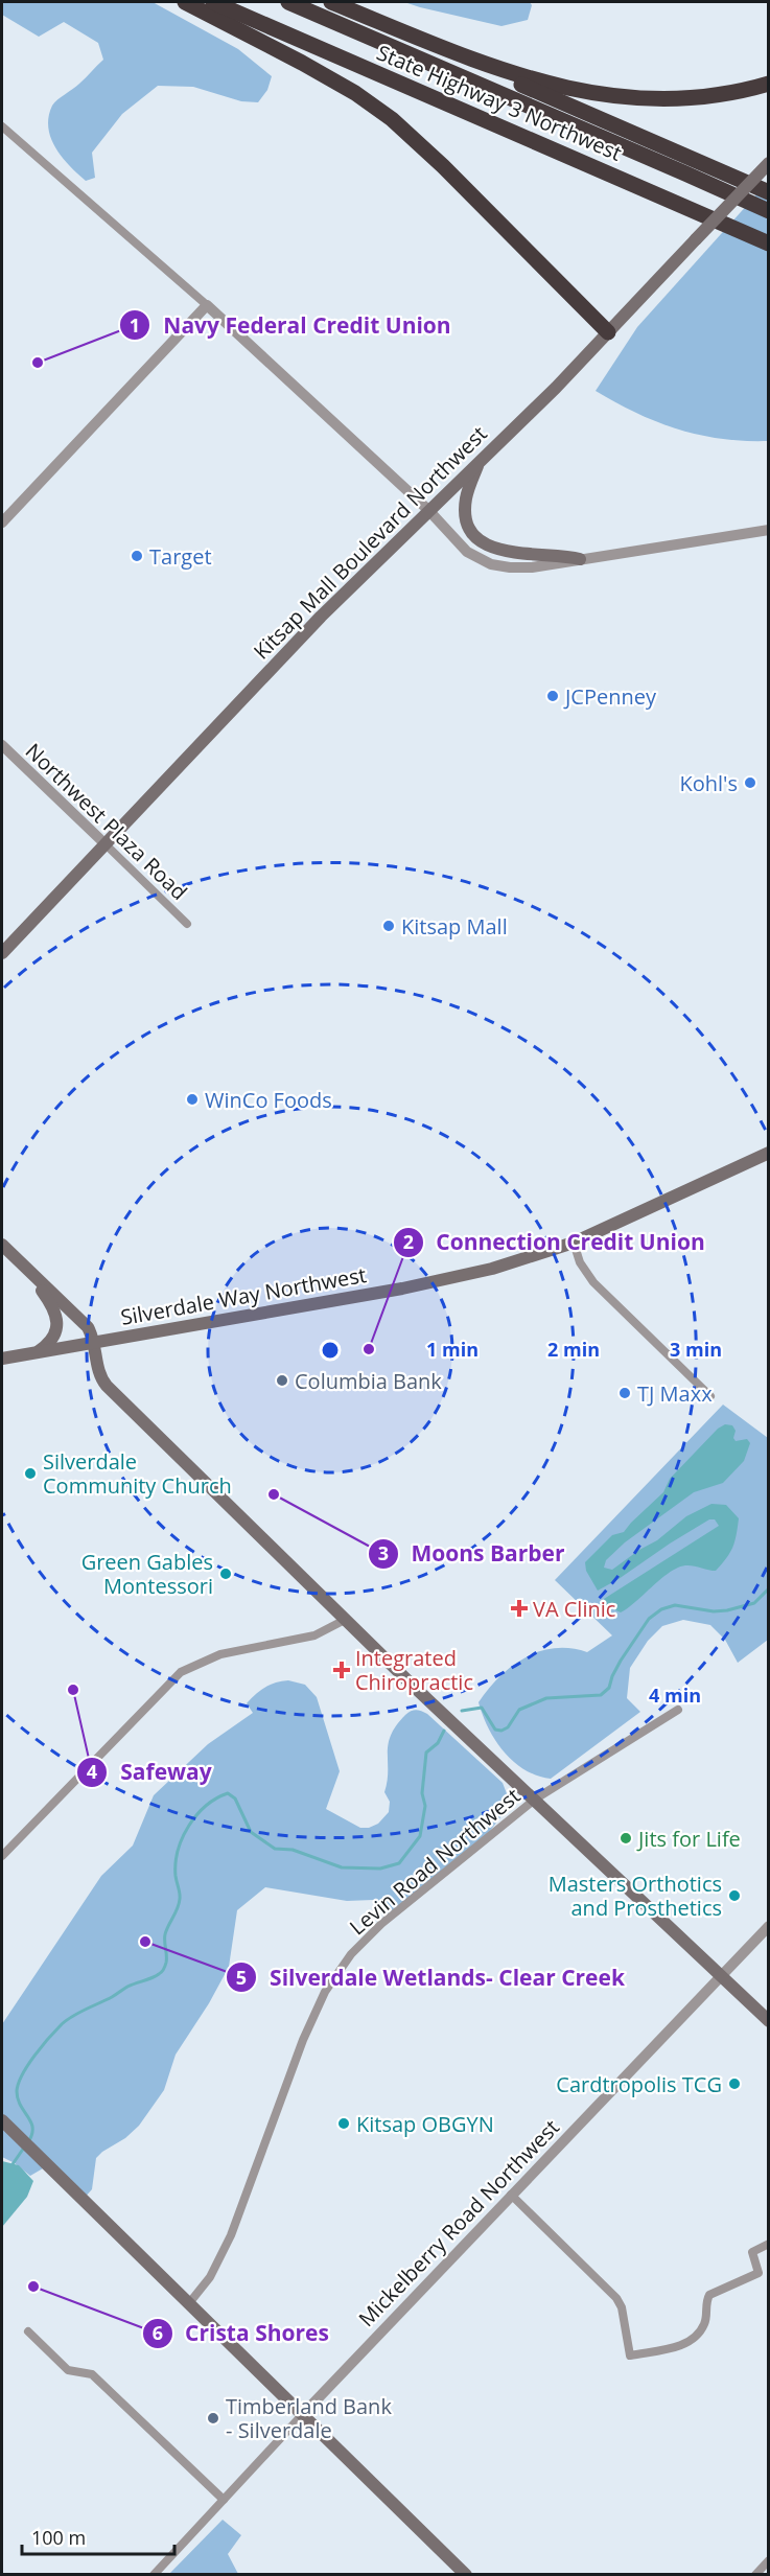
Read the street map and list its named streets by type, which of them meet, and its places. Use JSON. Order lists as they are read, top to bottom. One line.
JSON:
{"streets":{"highway":["State Highway 3 Northwest"],"main road":["Kitsap Mall Boulevard Northwest","Silverdale Way Northwest"],"street":["Northwest Plaza Road","Levin Road Northwest","Mickelberry Road Northwest"]},"crossings":[["Kitsap Mall Boulevard Northwest","Northwest Plaza Road"]],"places":{"other":["Navy Federal Credit Union","Target","JCPenney","Kohl's","Kitsap Mall","WinCo Foods","Connection Credit Union","Columbia Bank","TJ Maxx","Silverdale Community Church","Moons Barber","Green Gables Montessori","Safeway","Jits for Life","Masters Orthotics and Prosthetics","Silverdale Wetlands- Clear Creek","Cardtropolis TCG","Kitsap OBGYN","Crista Shores","Timberland Bank - Silverdale"],"health":["VA Clinic","Integrated Chiropractic"]},"scale_bar":"100 m","rings":["1 min","2 min","3 min","4 min"]}
